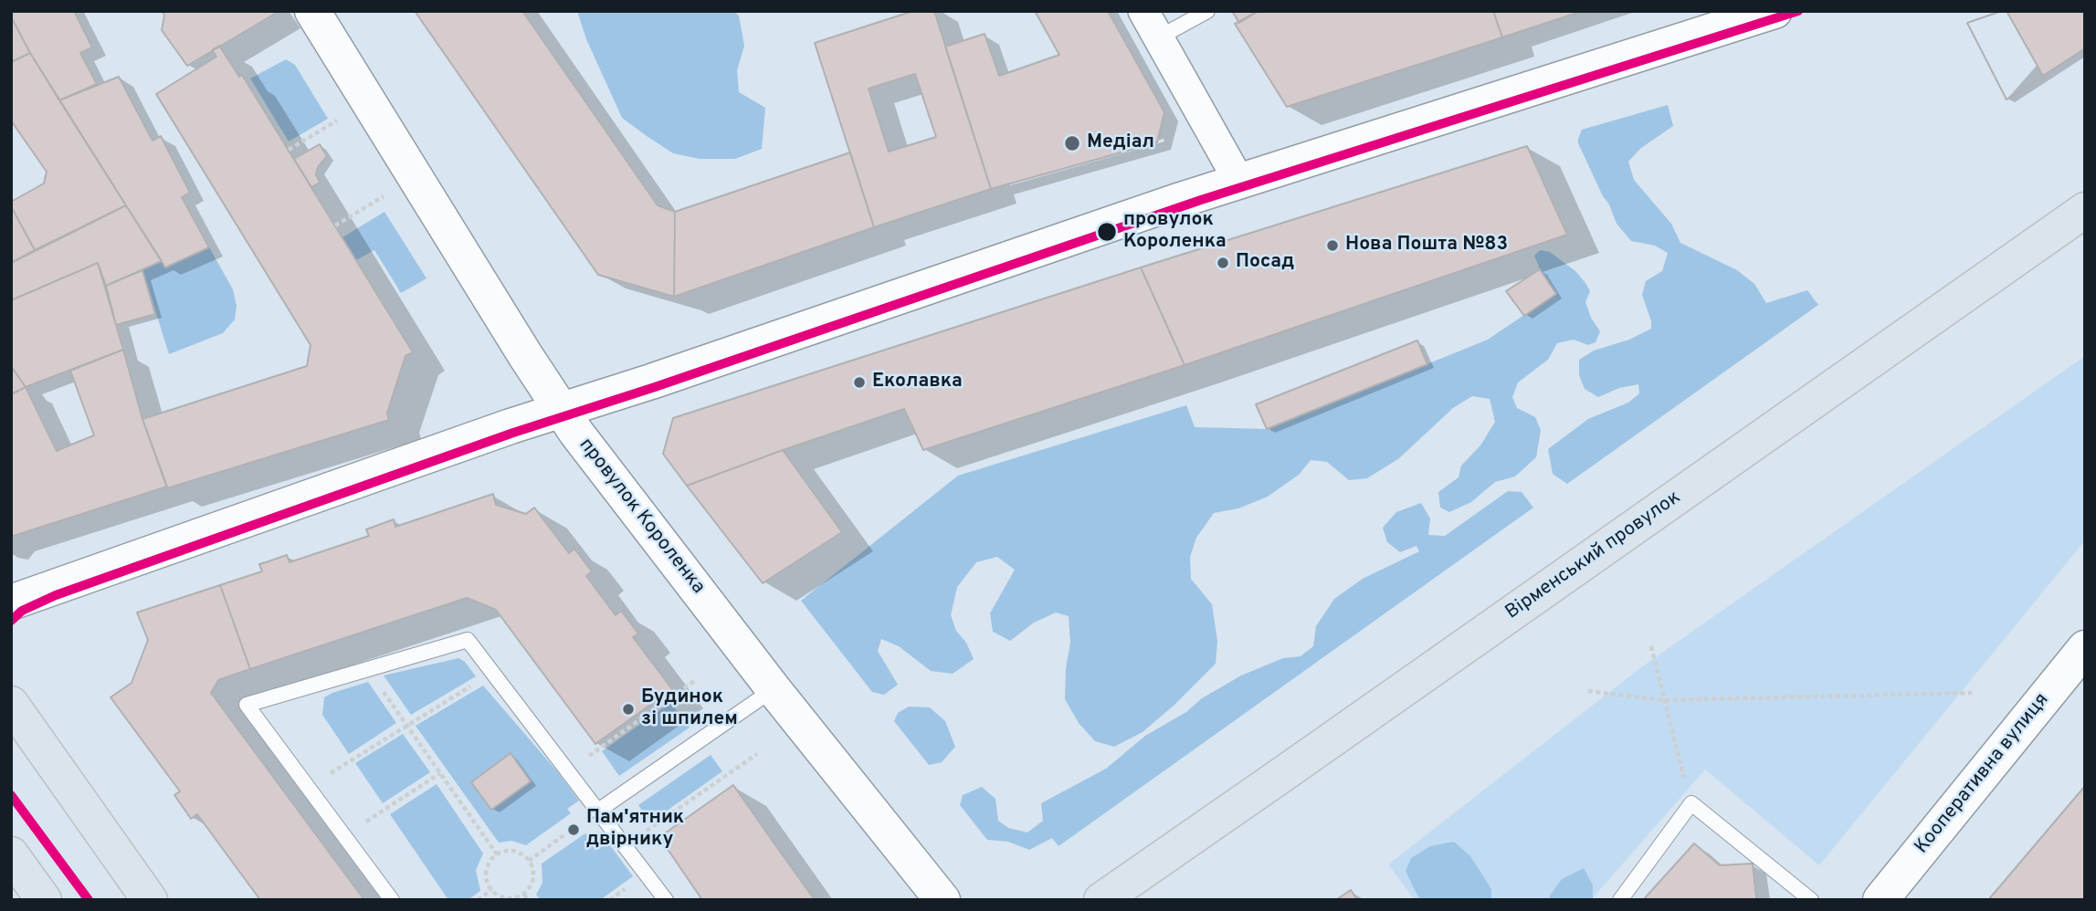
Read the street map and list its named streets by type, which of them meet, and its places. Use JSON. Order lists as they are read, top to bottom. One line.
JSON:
{"streets":{"main road":["Вірменський провулок"],"street":["провулок Короленка","Кооперативна вулиця"]},"places":["Медіал","провулок Короленка","Нова Пошта №83","Посад","Еколавка","Будинок зі шпилем","Пам'ятник двірнику"]}
